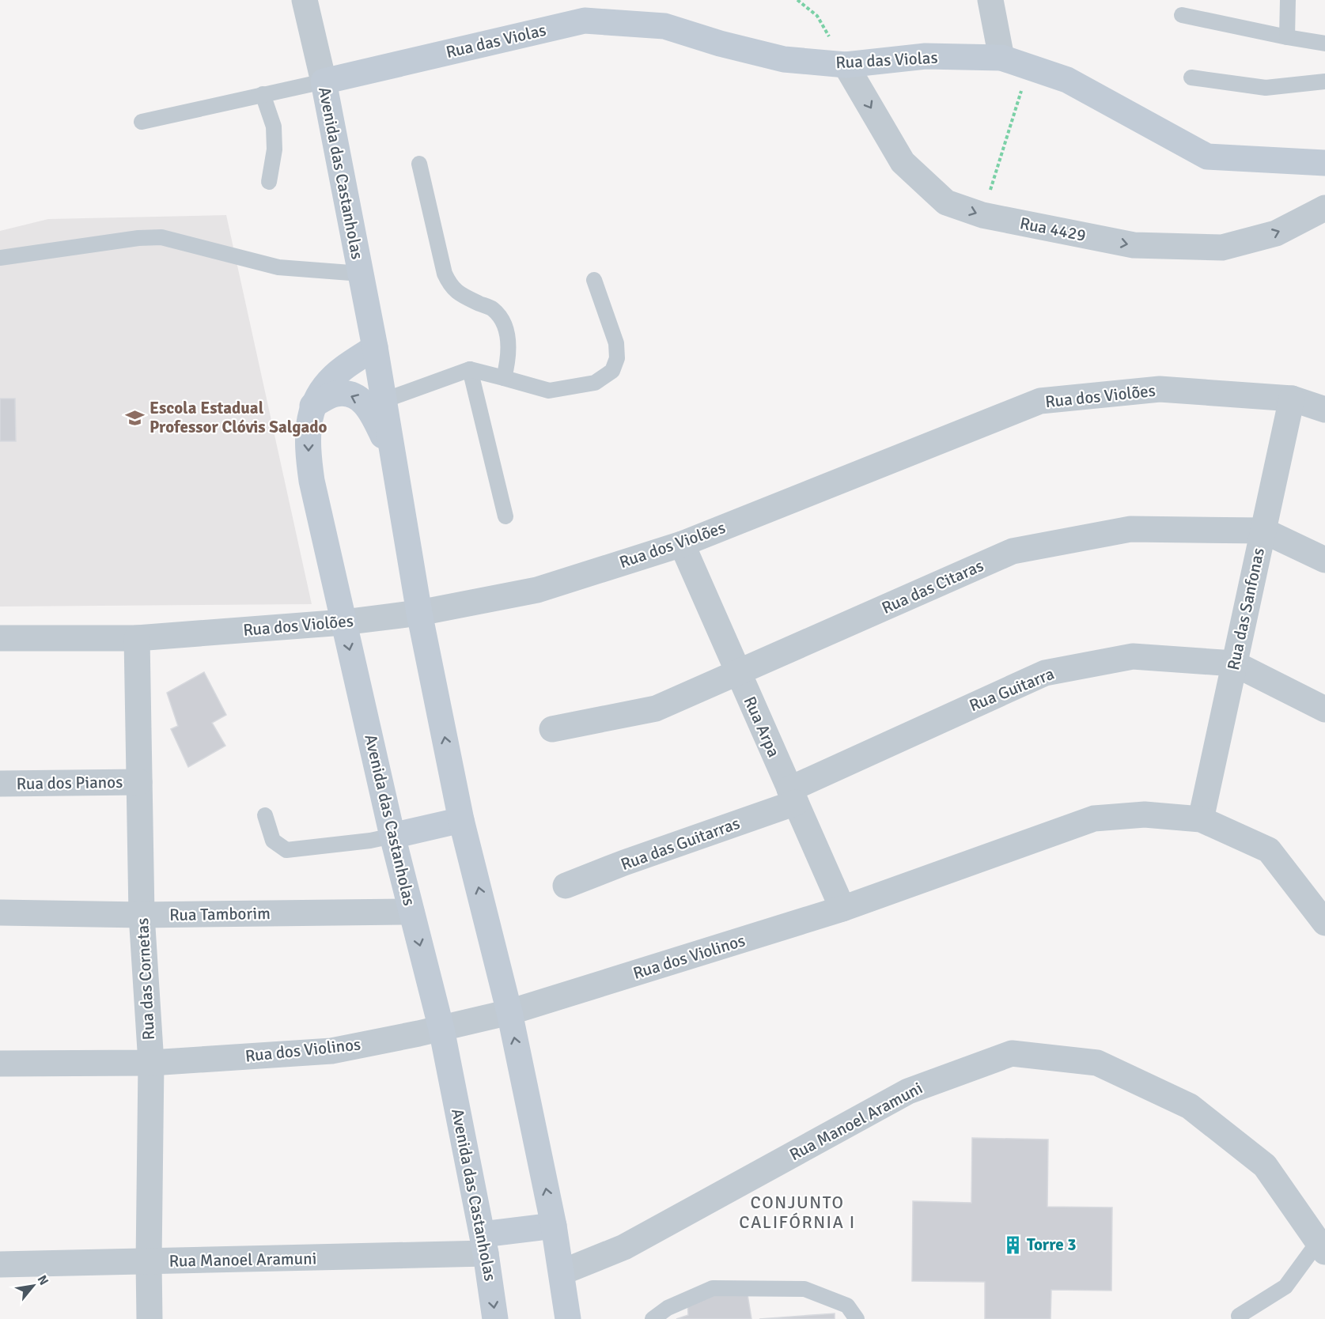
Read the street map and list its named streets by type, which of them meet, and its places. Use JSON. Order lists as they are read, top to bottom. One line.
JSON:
{"streets":{"street":["Rua das Violas","Avenida das Castanholas","Rua 4429","Rua dos Violões","Rua das Citaras","Rua das Sanfonas","Rua Guitarra","Rua Arpa","Rua dos Pianos","Rua das Guitarras","Rua Tamborim","Rua dos Violinos","Rua das Cornetas","Rua Manoel Aramuni"]},"crossings":[["Rua das Violas","Avenida das Castanholas"],["Rua das Violas","Rua 4429"],["Avenida das Castanholas","Rua dos Violões"],["Avenida das Castanholas","Rua Tamborim"],["Avenida das Castanholas","Rua dos Violinos"],["Avenida das Castanholas","Rua Manoel Aramuni"],["Rua dos Violões","Rua das Sanfonas"],["Rua dos Violões","Rua Arpa"],["Rua dos Violões","Rua das Cornetas"],["Rua das Citaras","Rua das Sanfonas"],["Rua das Citaras","Rua Arpa"],["Rua das Sanfonas","Rua Guitarra"],["Rua das Sanfonas","Rua dos Violinos"],["Rua Guitarra","Rua Arpa"],["Rua Guitarra","Rua das Guitarras"],["Rua Arpa","Rua das Guitarras"],["Rua Arpa","Rua dos Violinos"],["Rua dos Pianos","Rua das Cornetas"],["Rua Tamborim","Rua das Cornetas"],["Rua dos Violinos","Rua das Cornetas"],["Rua das Cornetas","Rua Manoel Aramuni"]],"one_way":["Rua 4429"],"districts":["CONJUNTO CALIFÓRNIA I"],"places":{"school or university":["Escola Estadual Professor Clóvis Salgado"],"building":["Torre 3"]},"north":"top right"}
